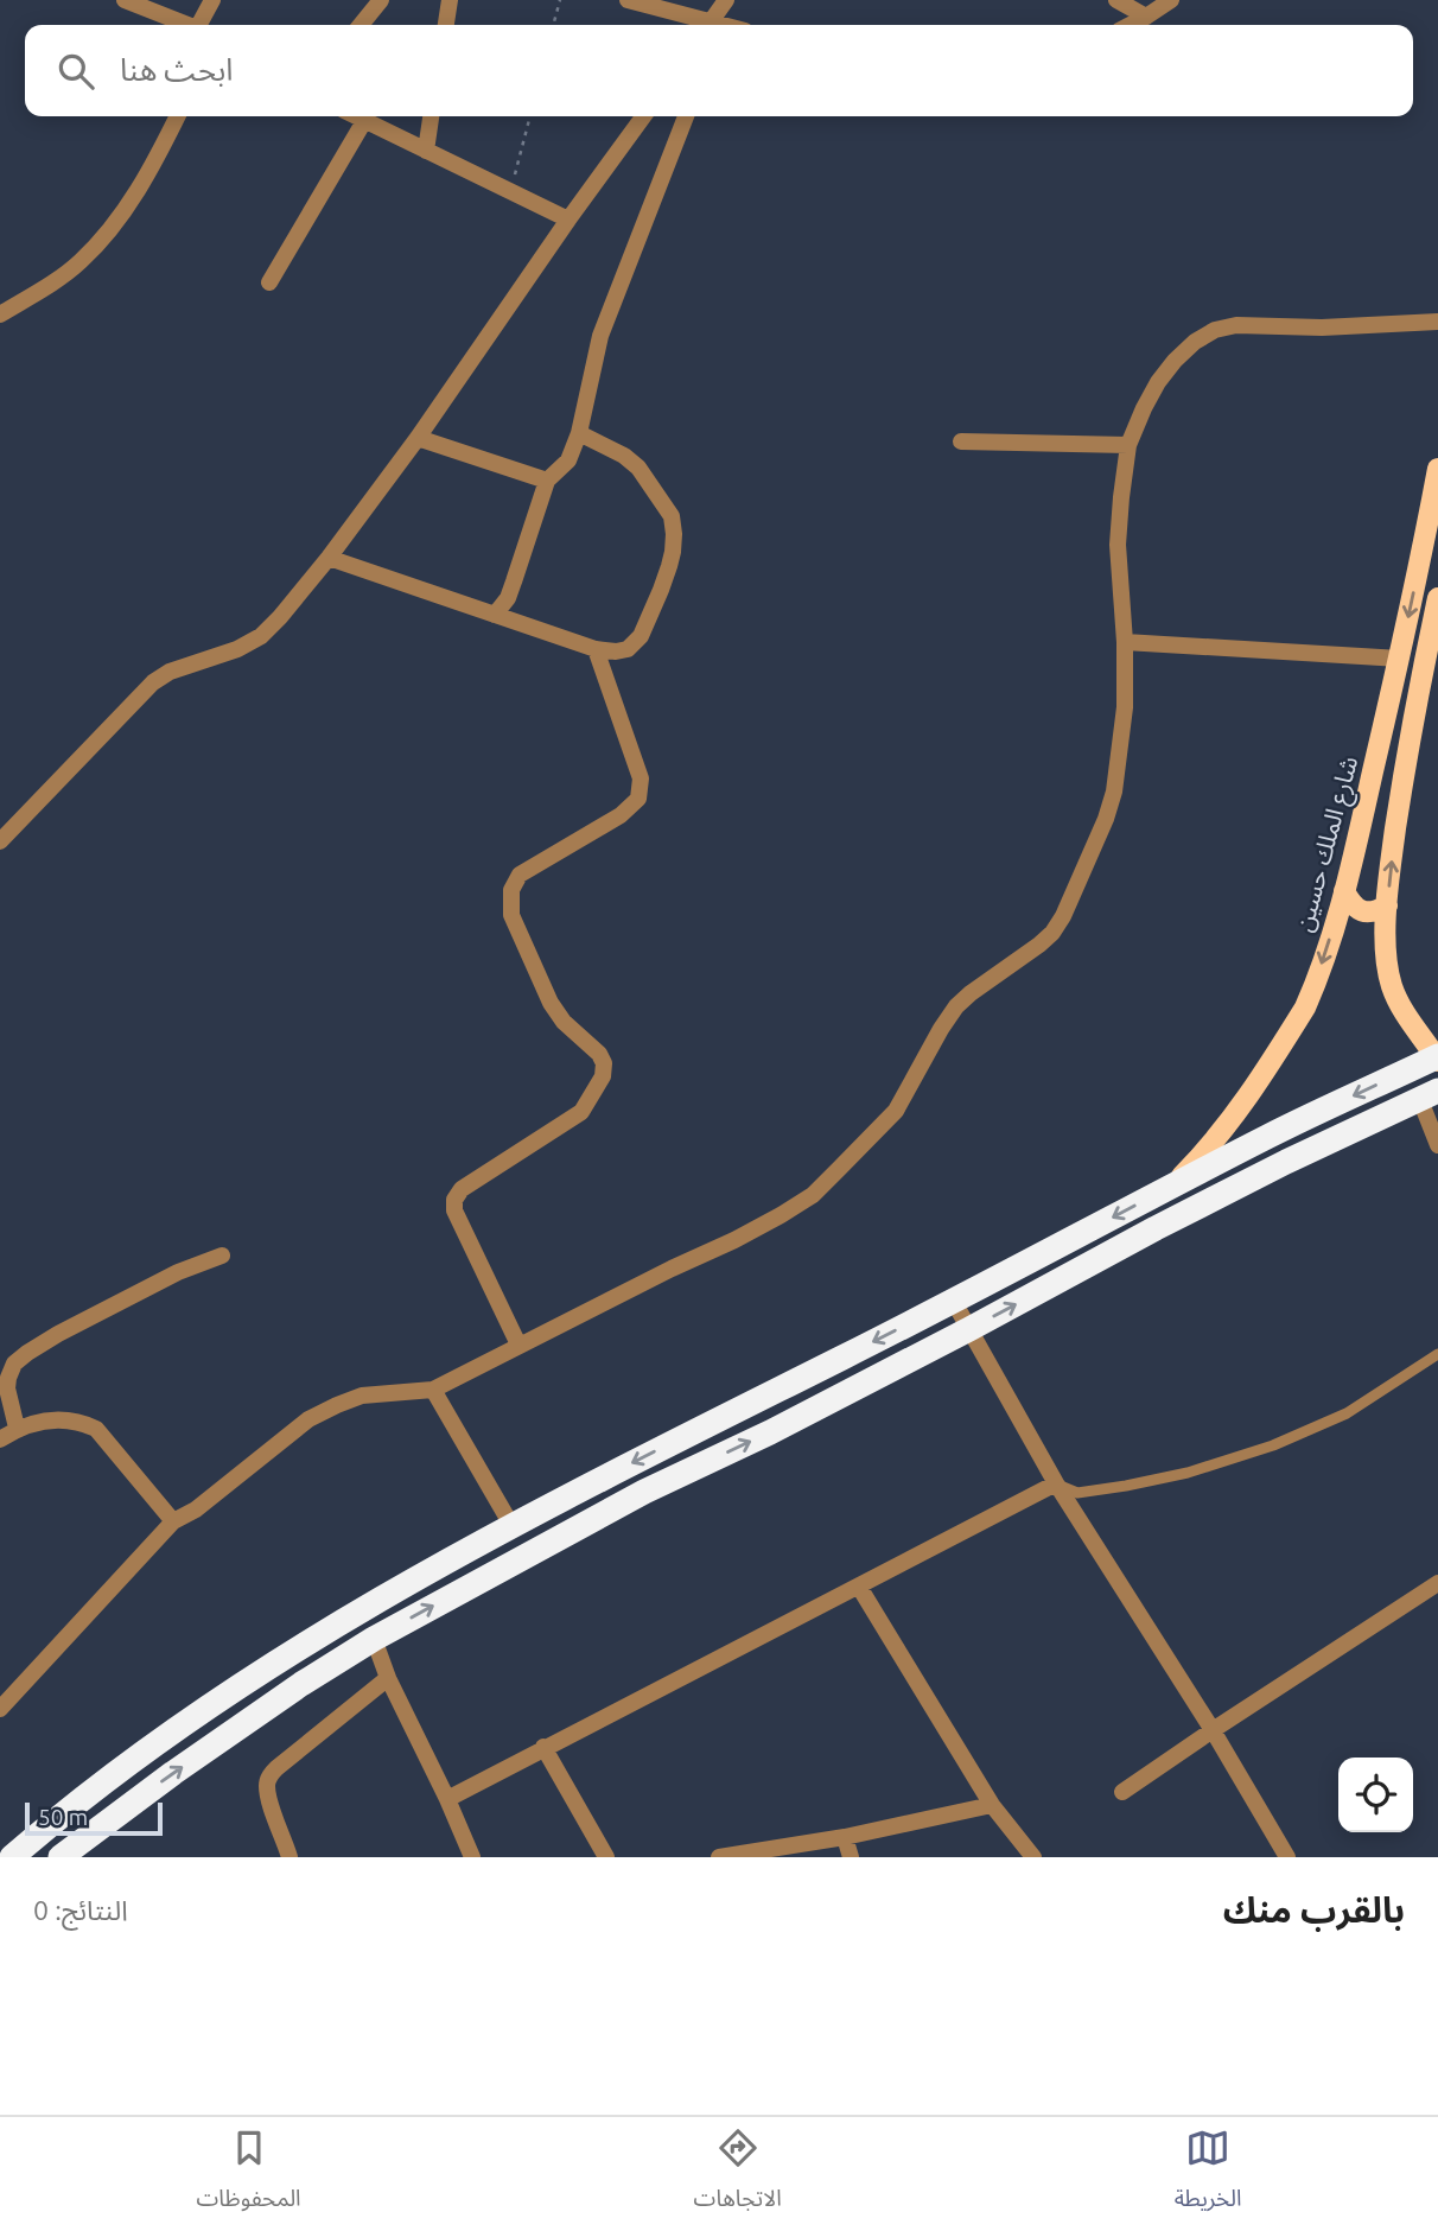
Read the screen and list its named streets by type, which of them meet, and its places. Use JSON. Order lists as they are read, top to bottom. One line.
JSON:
{"streets":{"main road":["شارع الملك حسين"]},"one_way":["شارع الملك حسين"],"scale_bar":"50 m","page":{"search":"ابحث هنا","scale":"50 m","heading":["بالقرب منك","النتائج: 0"],"nav":["الخريطة","الاتجاهات","المحفوظات"]}}
